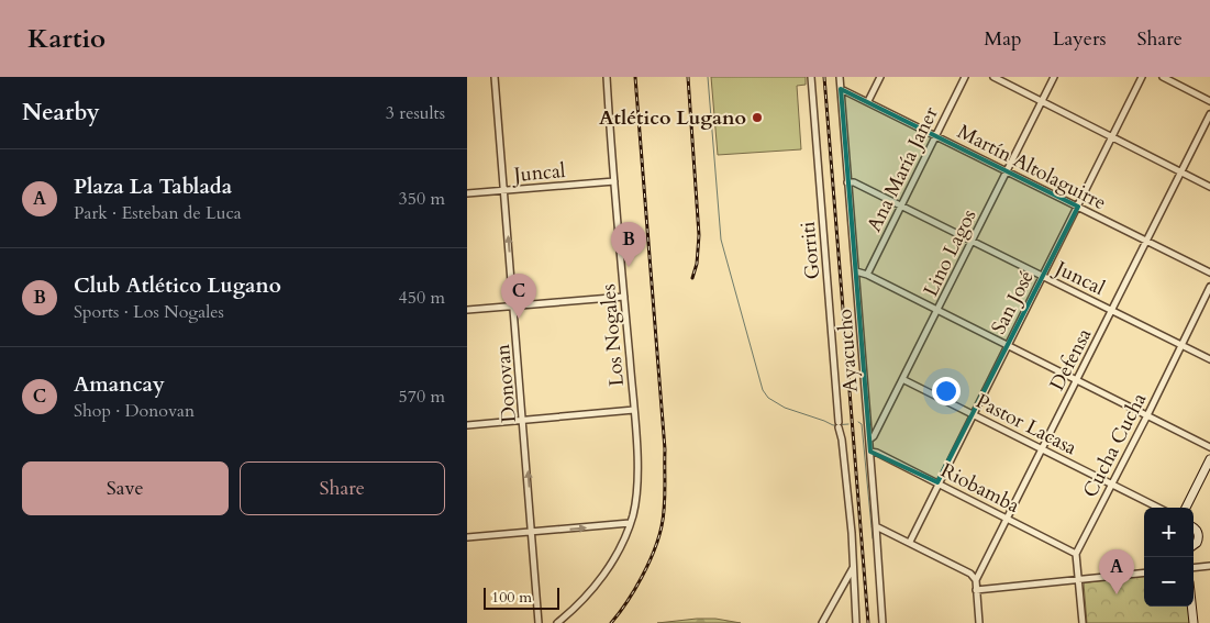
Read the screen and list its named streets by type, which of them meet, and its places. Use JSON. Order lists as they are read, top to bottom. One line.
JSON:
{"streets":{"street":["Martín Altolaguirre","Ana María Janer","Juncal","Gorriti","Lino Lagos","San José","Los Nogales","Ayacucho","Defensa","Donovan","Pastor Lacasa","Cucha Cucha","Riobamba"]},"crossings":[["Martín Altolaguirre","Ana María Janer"],["Martín Altolaguirre","Lino Lagos"],["Martín Altolaguirre","San José"],["Martín Altolaguirre","Ayacucho"],["Martín Altolaguirre","Defensa"],["Ana María Janer","Juncal"],["Juncal","Lino Lagos"],["Juncal","San José"],["Juncal","Los Nogales"],["Juncal","Ayacucho"],["Juncal","Defensa"],["Juncal","Donovan"],["Juncal","Cucha Cucha"],["Lino Lagos","Ayacucho"],["Lino Lagos","Pastor Lacasa"],["San José","Pastor Lacasa"],["San José","Riobamba"],["Ayacucho","Riobamba"],["Defensa","Pastor Lacasa"],["Defensa","Riobamba"],["Pastor Lacasa","Cucha Cucha"],["Cucha Cucha","Riobamba"]],"one_way":["Donovan"],"places":["Atlético Lugano"],"scale_bar":"100 m","page":{"header":"Kartio","nav":["Map","Layers","Share"],"heading":["Nearby","3 results"],"list":[{"mark":"A","name":"Plaza La Tablada","note":"Park · Esteban de Luca","value":"350 m"},{"mark":"B","name":"Club Atlético Lugano","note":"Sports · Los Nogales","value":"450 m"},{"mark":"C","name":"Amancay","note":"Shop · Donovan","value":"570 m"}],"pins":["B","C","A"],"buttons":["Save","Share"],"map_buttons":["+","−"],"scale":"100 m"}}
